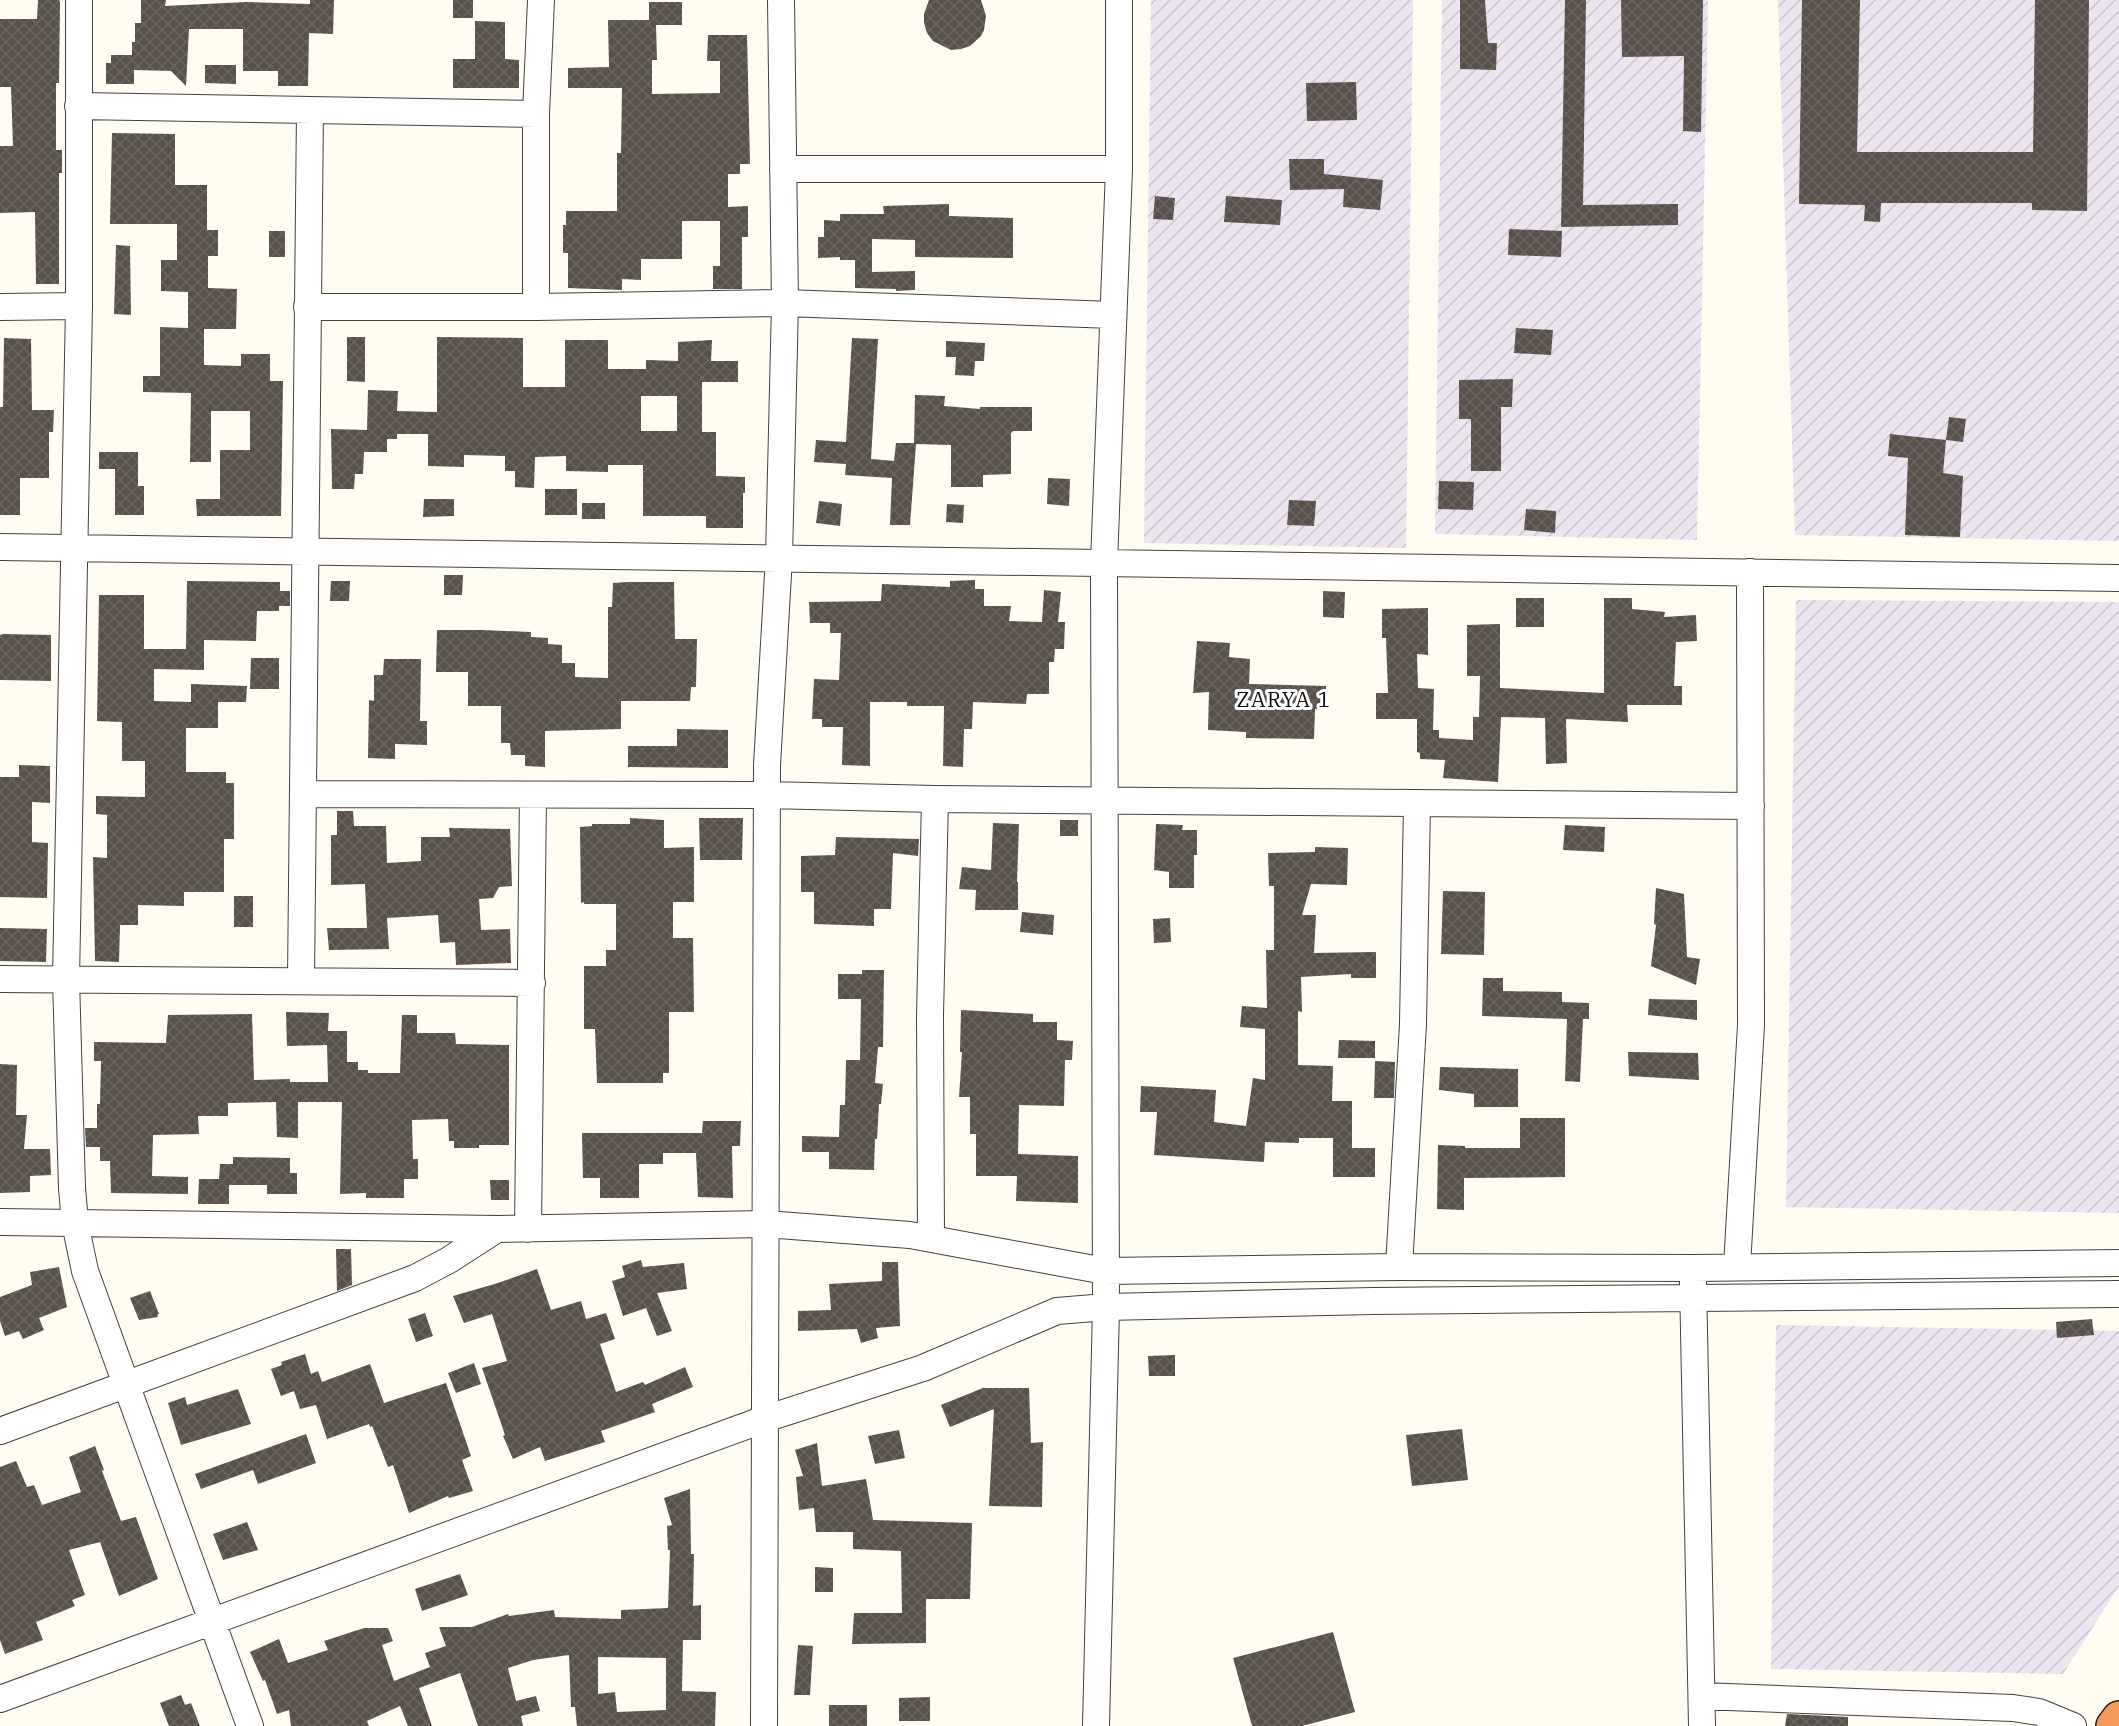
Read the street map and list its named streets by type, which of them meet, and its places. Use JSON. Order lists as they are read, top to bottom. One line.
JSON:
{"districts":["ZARYA 1"]}
